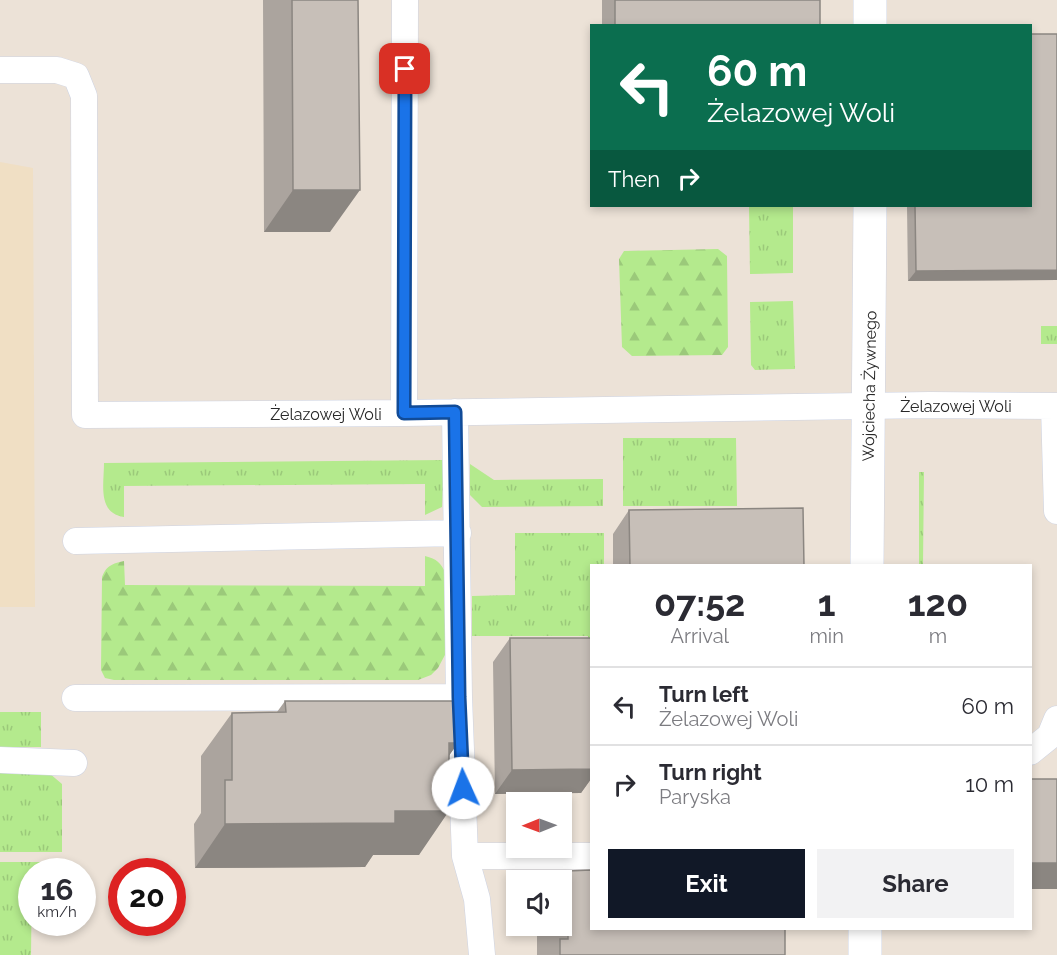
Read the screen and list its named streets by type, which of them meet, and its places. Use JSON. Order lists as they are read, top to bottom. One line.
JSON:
{"streets":{"street":["Wojciecha Żywnego"],"lane":["Żelazowej Woli"]},"crossings":[["Wojciecha Żywnego","Żelazowej Woli"]],"north":"left","page":{"turn":["60 m","Żelazowej Woli"],"then":"Then","eta":["07:52","Arrival","1","min","120","m"],"list":[{"name":"Turn left","note":"Żelazowej Woli","value":"60 m"},{"name":"Turn right","note":"Paryska","value":"10 m"}],"buttons":["Exit","Share"],"speed":"16 km/h","limit":"20"}}
